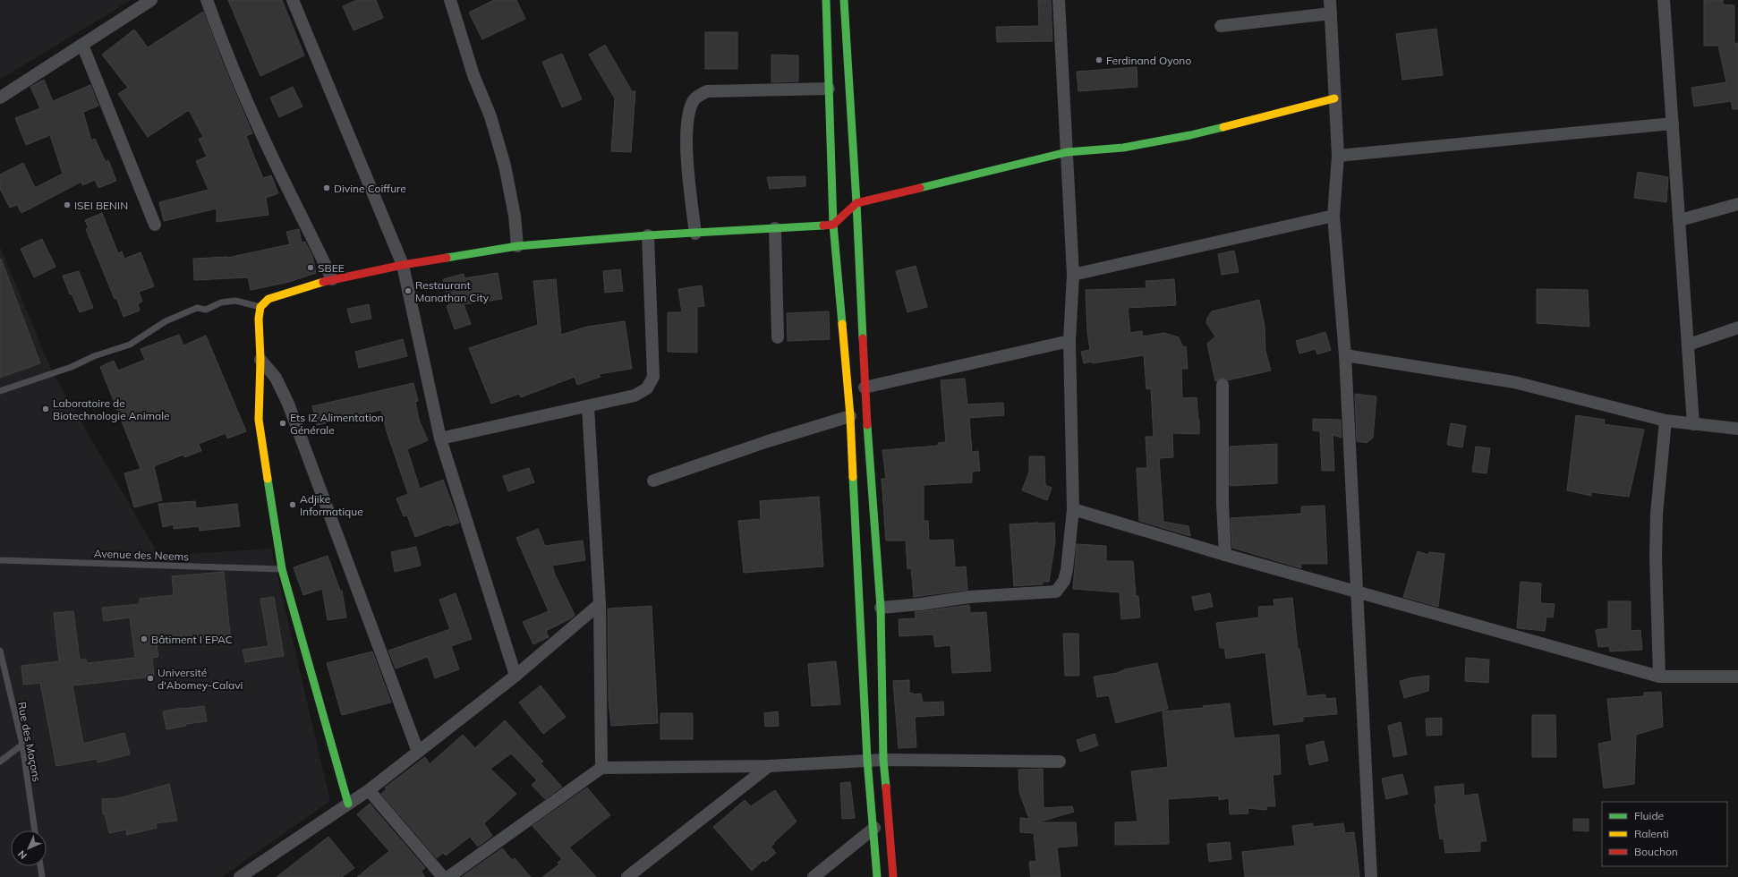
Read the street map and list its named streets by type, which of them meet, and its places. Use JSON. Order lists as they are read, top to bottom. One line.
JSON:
{"streets":{"lane":["Avenue des Neems","Rue des Maçons"]},"places":["Ferdinand Oyono","Divine Coiffure","ISEI BENIN","SBEE","Restaurant Manathan City","Laboratoire de Biotechnologie Animale","Ets IZ Alimentation Générale","Adjike Informatique","Bâtiment I EPAC","Université d'Abomey-Calavi"],"legend":["Fluide","Ralenti","Bouchon"],"north":"bottom left"}
